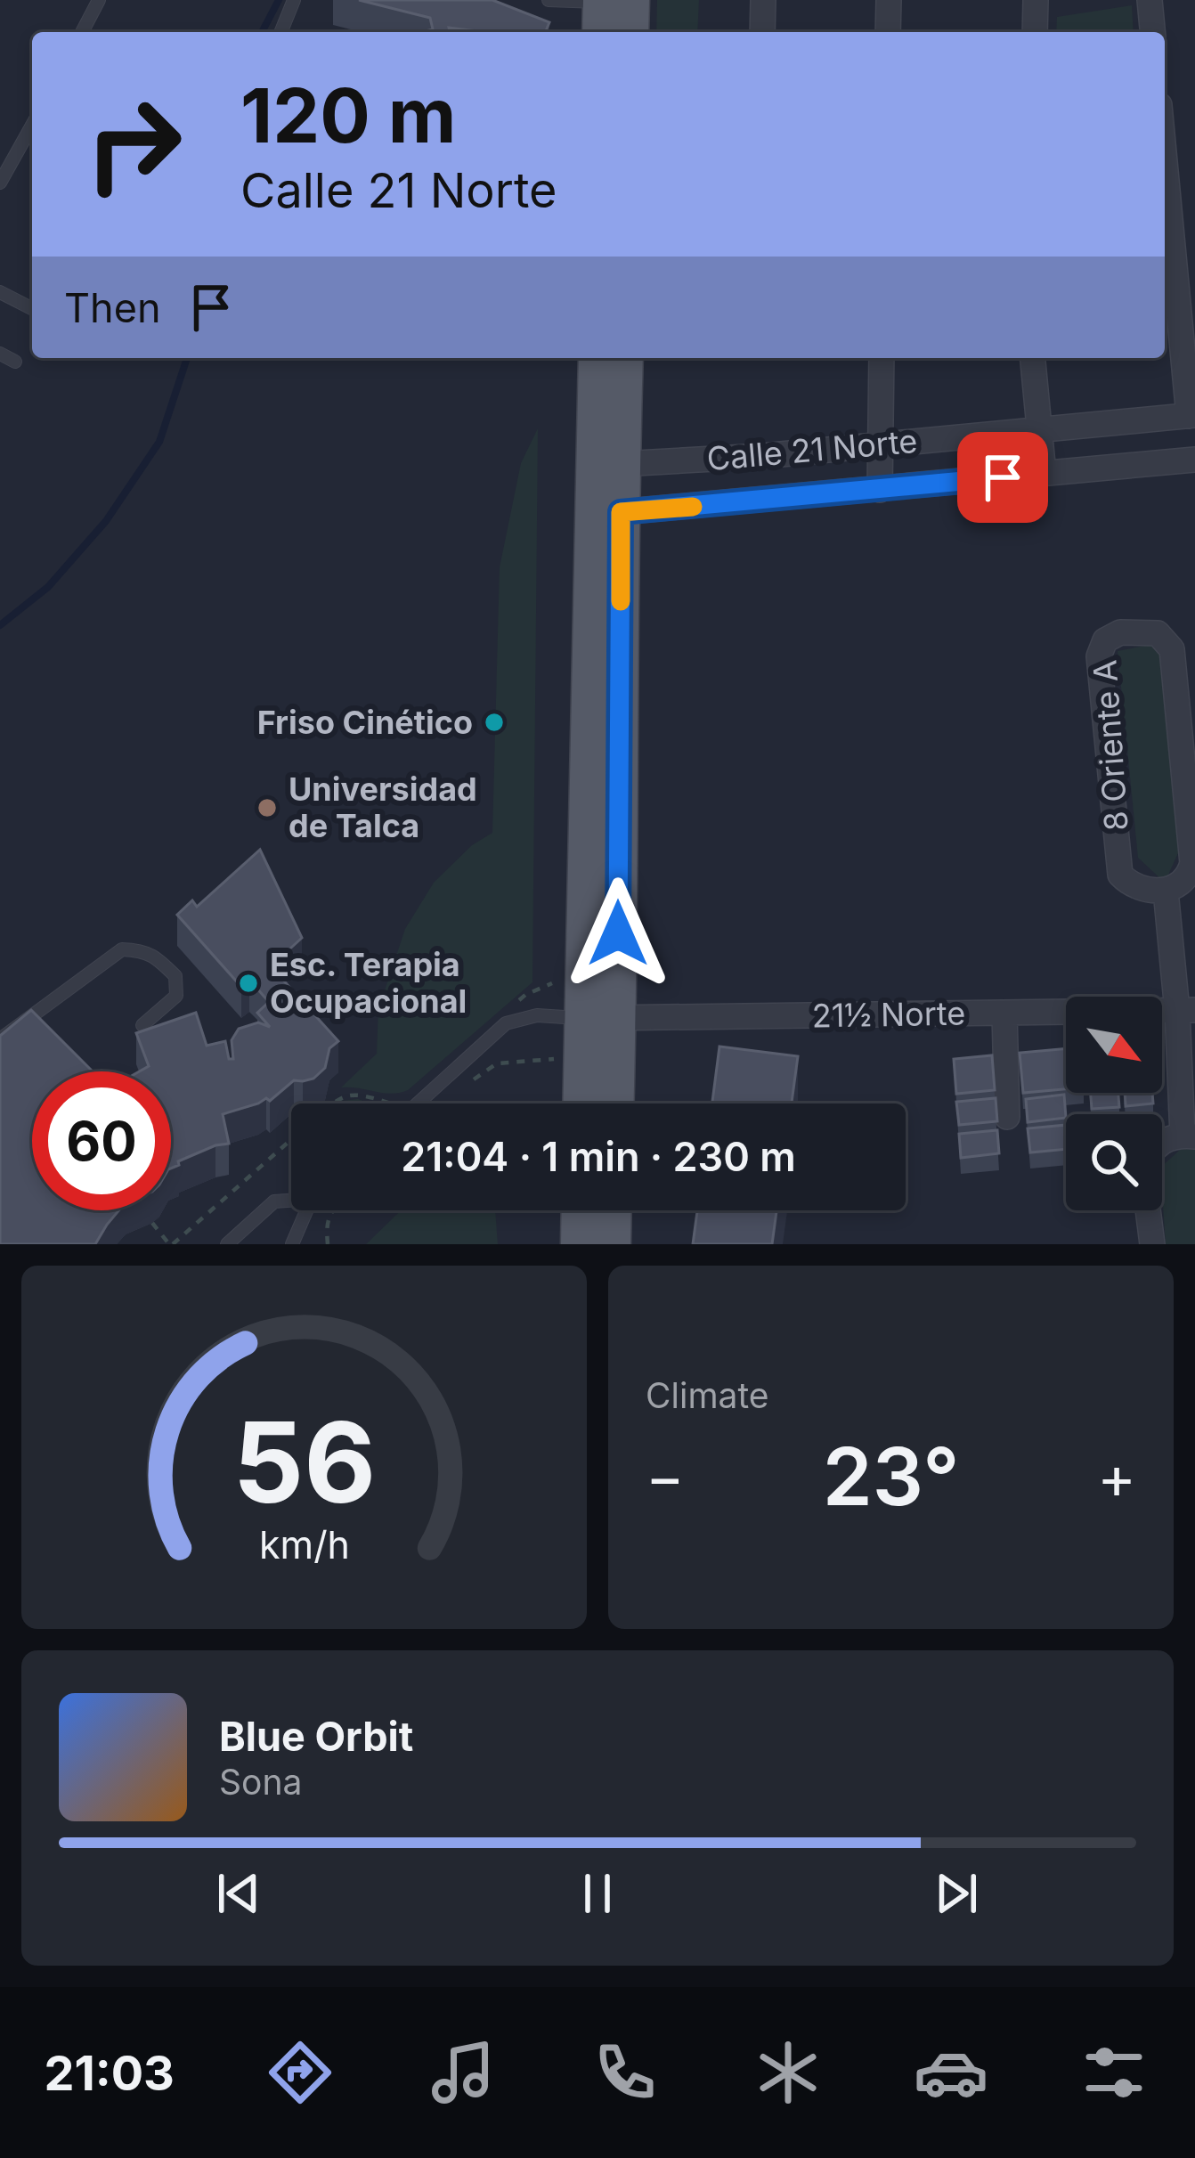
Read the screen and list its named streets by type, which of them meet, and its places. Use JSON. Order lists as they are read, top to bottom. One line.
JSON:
{"streets":{"street":["Calle 21 Norte","8 Oriente A","21½ Norte"]},"places":["Friso Cinético","Universidad de Talca","Esc. Terapia Ocupacional"],"north":"bottom right","page":{"turn":["120 m","Calle 21 Norte"],"then":"Then","limit":"60","trip":"21:04 · 1 min · 230 m","tile":"Climate","heat":["−","23°","+"],"song":["Blue Orbit","Sona"],"tabs":"21:03","gauge":["56","km/h"]}}
